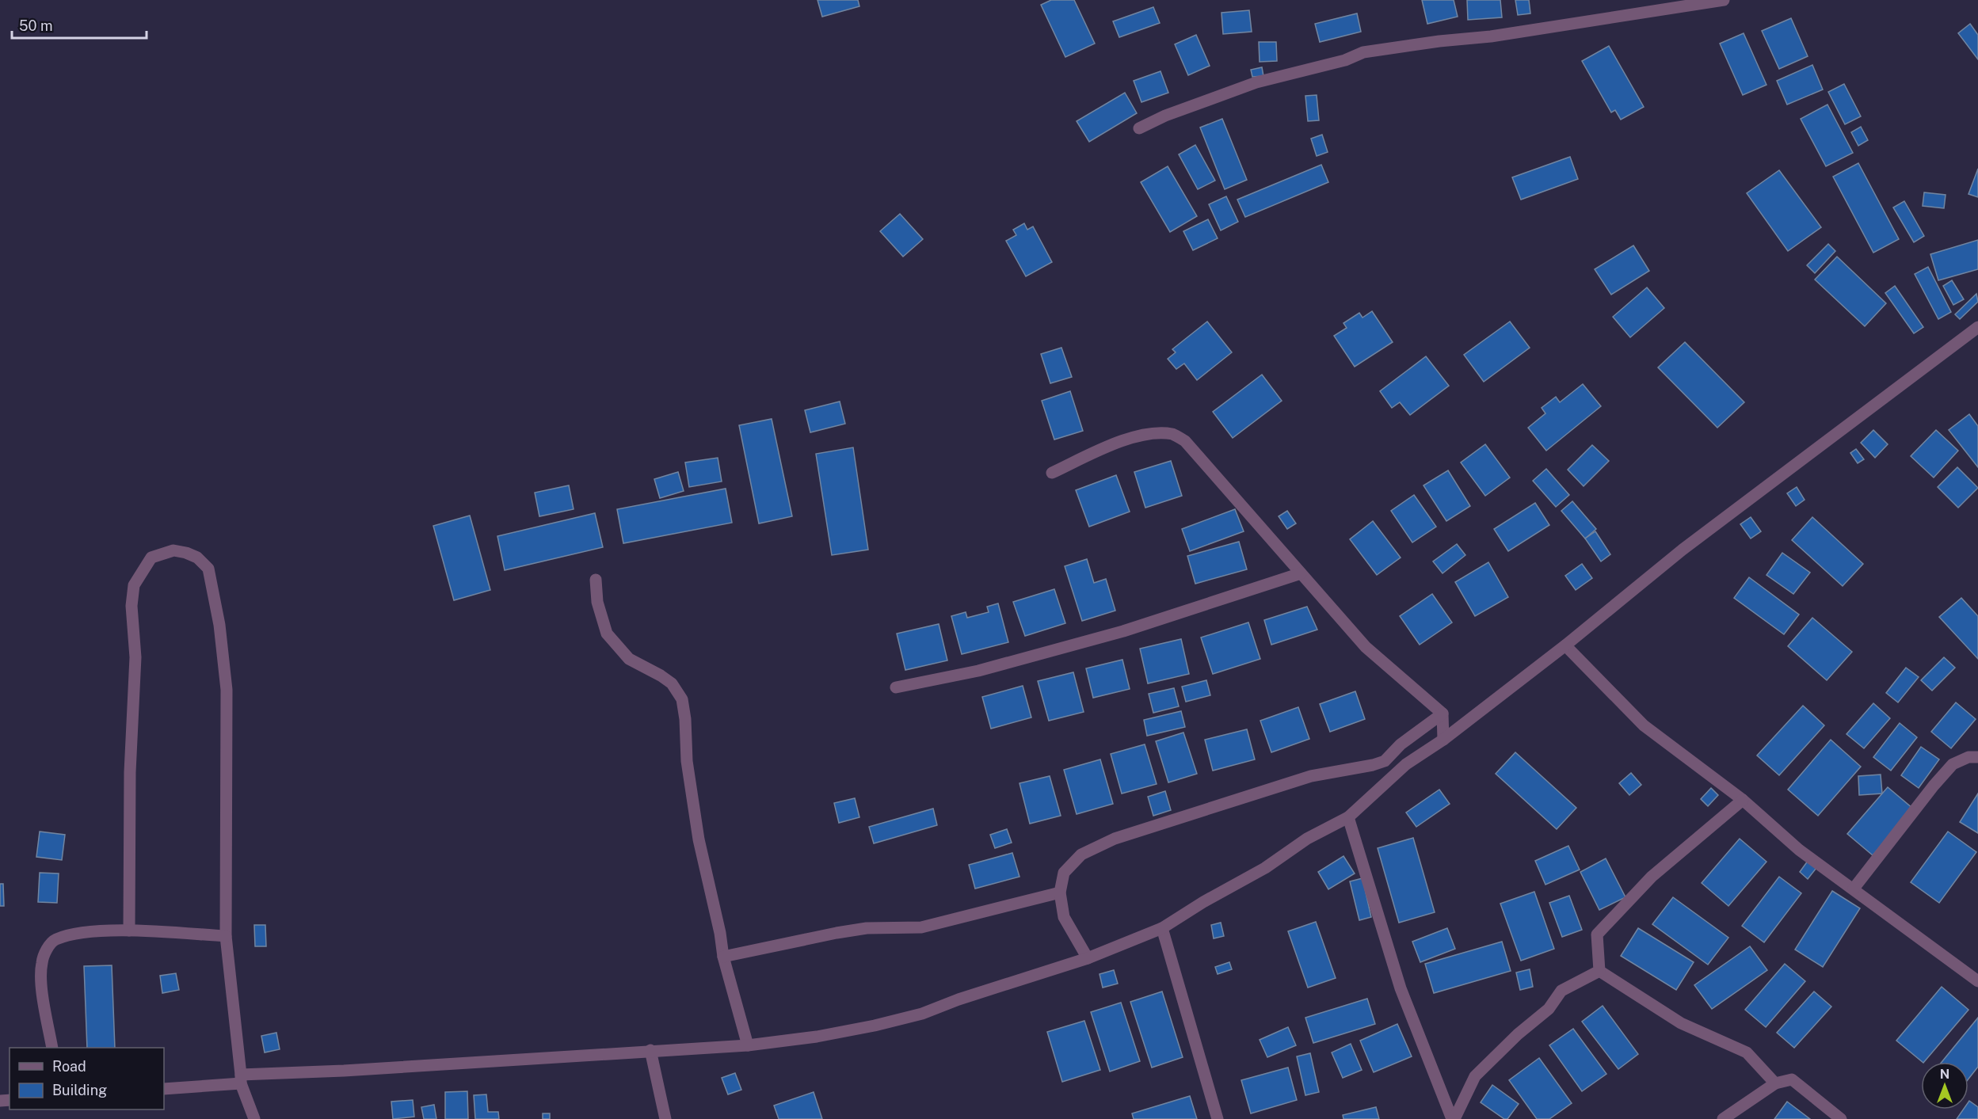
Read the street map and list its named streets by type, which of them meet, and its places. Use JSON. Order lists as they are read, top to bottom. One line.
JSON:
{"legend":["Road","Building"],"scale_bar":"50 m","north":"top"}
